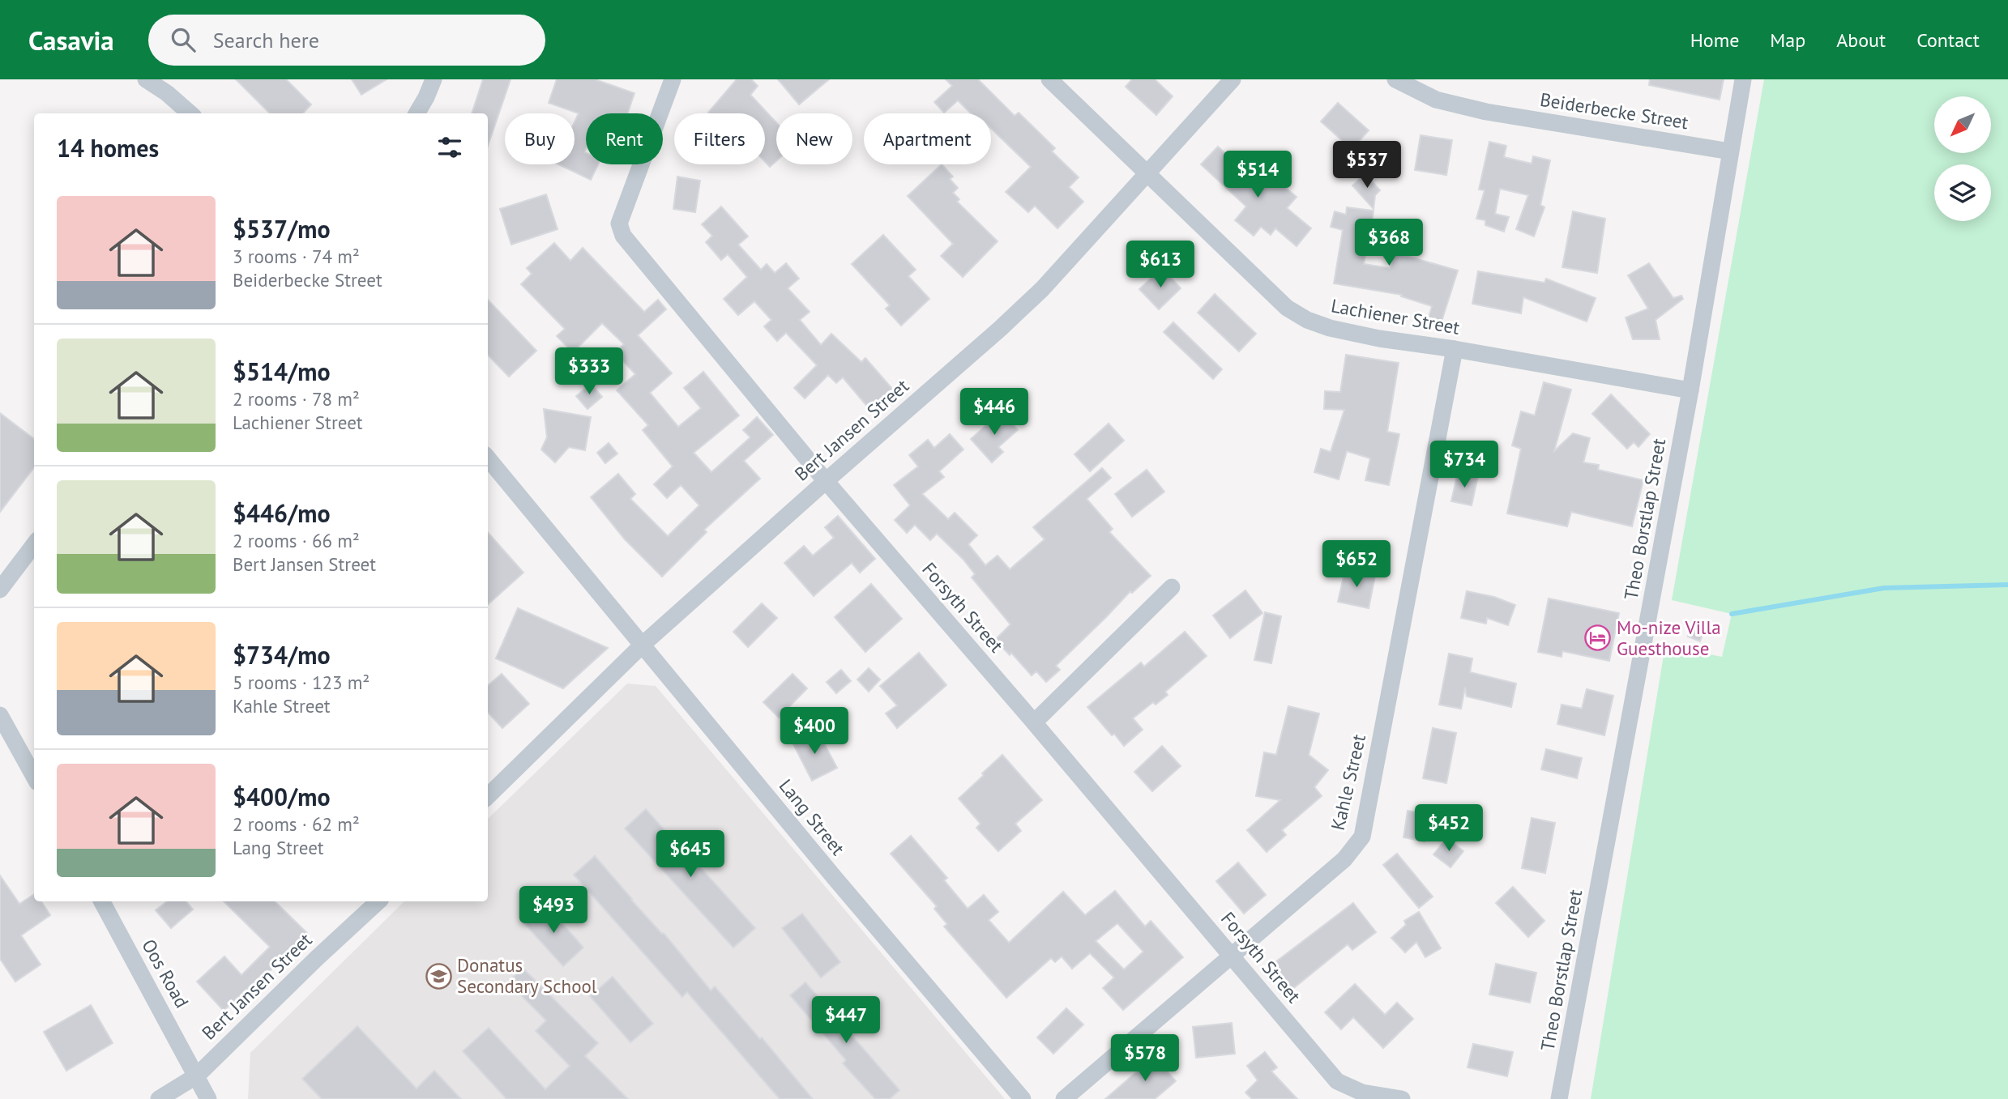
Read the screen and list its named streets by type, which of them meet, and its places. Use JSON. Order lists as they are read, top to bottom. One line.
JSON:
{"streets":{"street":["Beiderbecke Street","Lachiener Street","Bert Jansen Street","Theo Borstlap Street","Forsyth Street","Kahle Street","Lang Street","Oos Road"]},"crossings":[["Beiderbecke Street","Theo Borstlap Street"],["Lachiener Street","Bert Jansen Street"],["Lachiener Street","Theo Borstlap Street"],["Lachiener Street","Kahle Street"],["Bert Jansen Street","Forsyth Street"],["Bert Jansen Street","Lang Street"],["Bert Jansen Street","Oos Road"],["Forsyth Street","Kahle Street"]],"places":{"hotel":["Mo-nize Villa Guesthouse"],"school or university":["Donatus Secondary School"]},"north":"bottom left","page":{"header":"Casavia","search":"Search here","nav":["Home","Map","About","Contact"],"chip":["Buy","Rent","Filters","New","Apartment"],"heading":"14 homes","price":["$537","$514","$368","$613","$333","$446","$734","$652","$400","$452","$645","$493","$447","$578"],"list":[{"name":"$537/mo","note":"3 rooms · 74 m² · Beiderbecke Street"},{"name":"$514/mo","note":"2 rooms · 78 m² · Lachiener Street"},{"name":"$446/mo","note":"2 rooms · 66 m² · Bert Jansen Street"},{"name":"$734/mo","note":"5 rooms · 123 m² · Kahle Street"},{"name":"$400/mo","note":"2 rooms · 62 m² · Lang Street"}]}}
